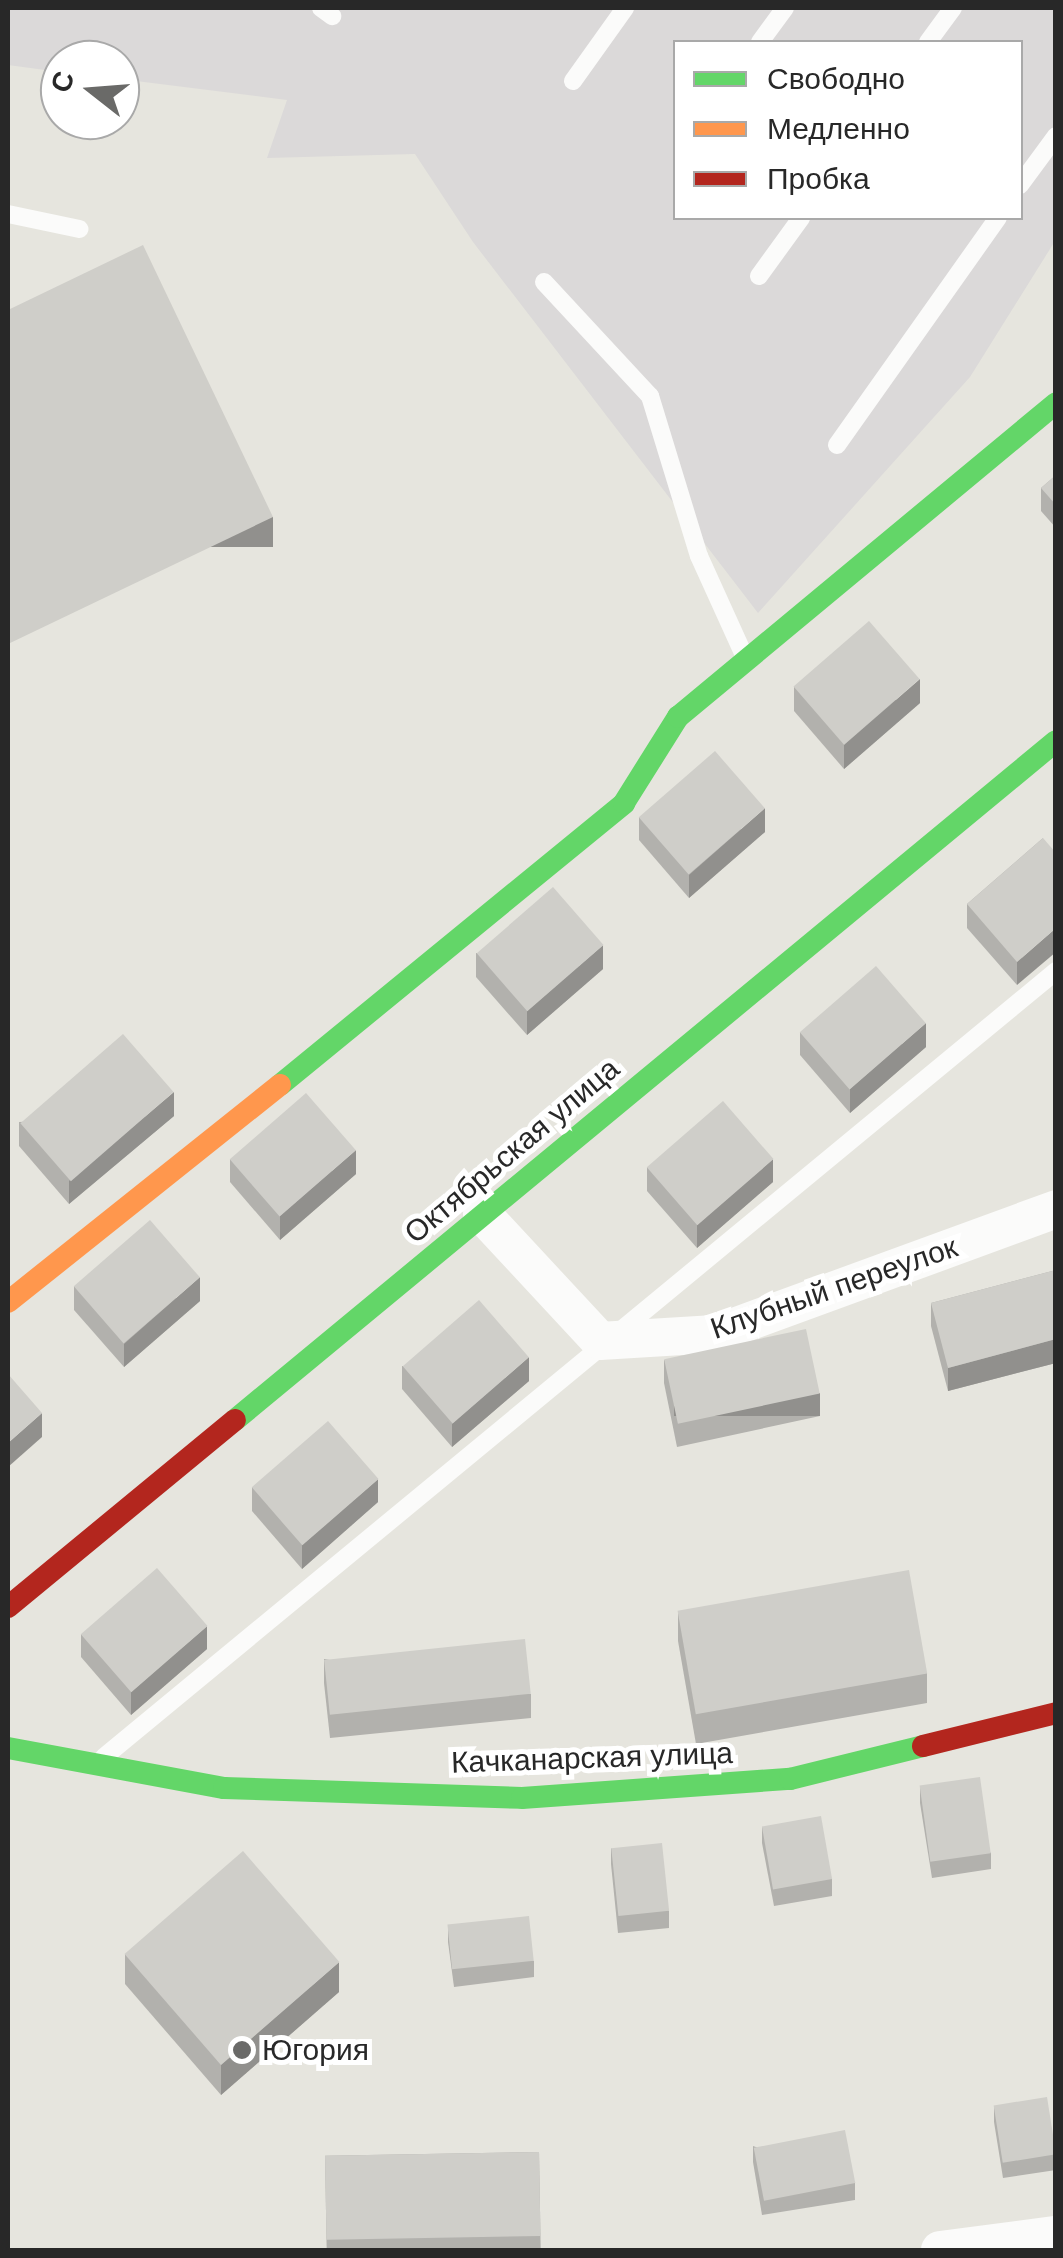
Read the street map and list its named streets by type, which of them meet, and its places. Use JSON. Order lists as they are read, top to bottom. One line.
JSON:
{"streets":{"street":["Октябрьская улица","Клубный переулок","Качканарская улица"]},"places":["Югория"],"legend":["Свободно","Медленно","Пробка"],"north":"left"}
